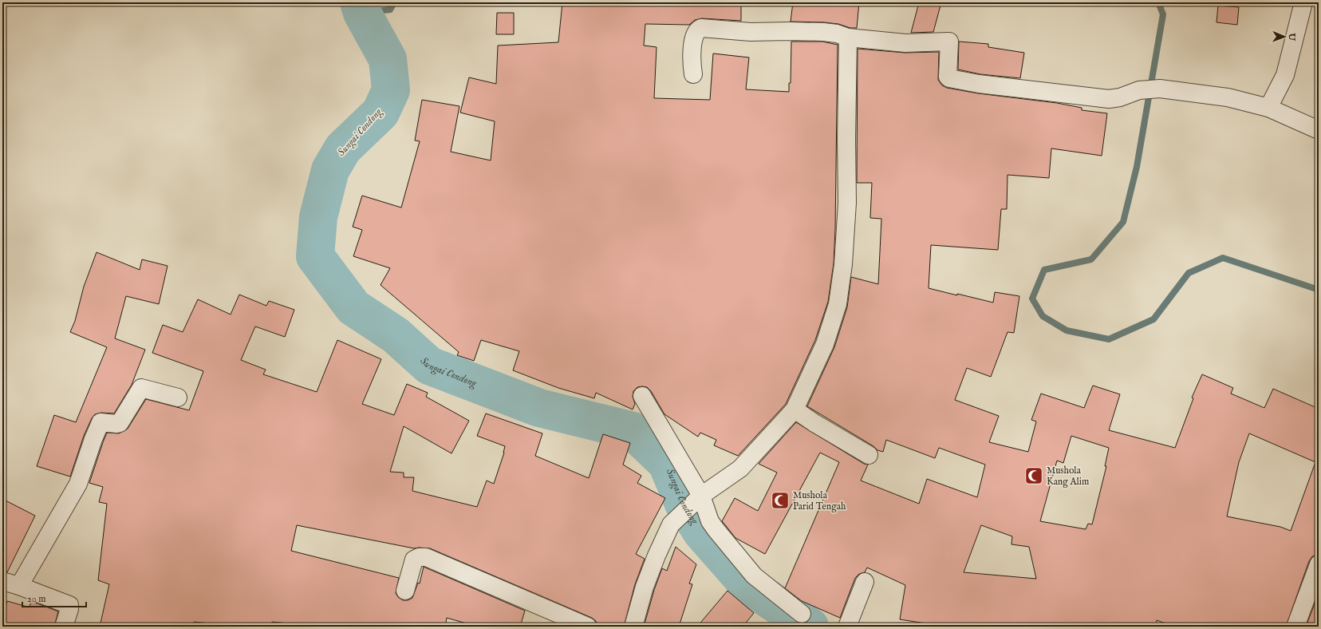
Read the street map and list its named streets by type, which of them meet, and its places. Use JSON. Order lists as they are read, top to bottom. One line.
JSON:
{"water":["Sungai Condong"],"places":{"mosque":["Mushola Kang Alim","Mushola Parid Tengah"]},"scale_bar":"20 m","north":"right"}
